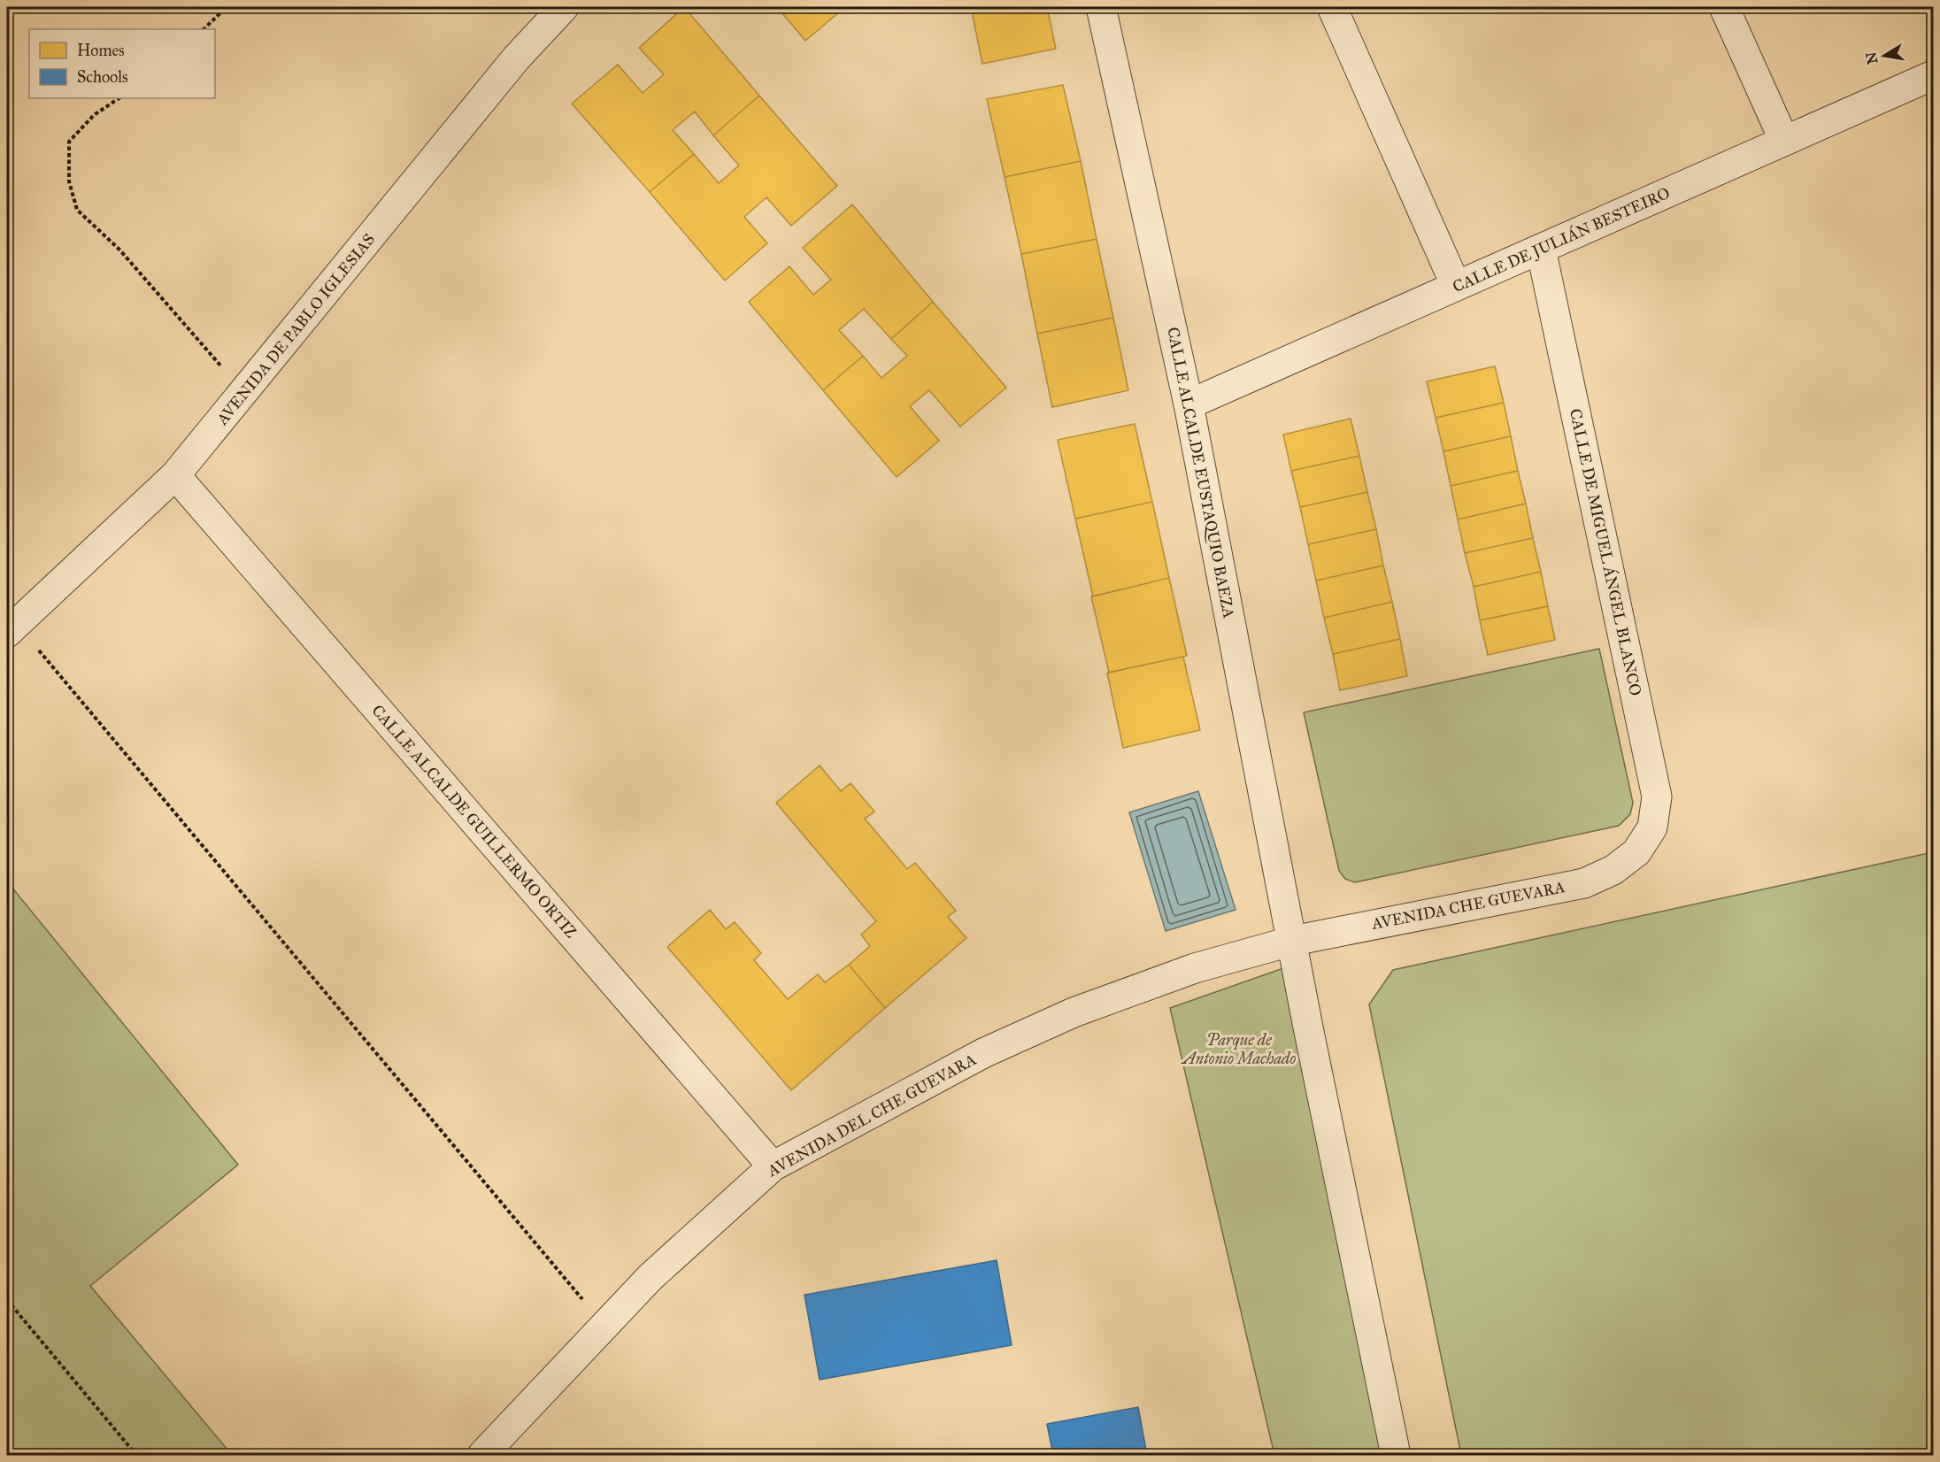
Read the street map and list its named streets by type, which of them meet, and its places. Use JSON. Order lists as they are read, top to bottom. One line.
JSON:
{"streets":{"street":["CALLE DE JULIÁN BESTEIRO","AVENIDA DE PABLO IGLESIAS","CALLE ALCALDE EUSTAQUIO BAEZA","CALLE DE MIGUEL ÁNGEL BLANCO","CALLE ALCALDE GUILLERMO ORTIZ","AVENIDA CHE GUEVARA","AVENIDA DEL CHE GUEVARA"]},"crossings":[["CALLE DE JULIÁN BESTEIRO","CALLE ALCALDE EUSTAQUIO BAEZA"],["CALLE DE JULIÁN BESTEIRO","CALLE DE MIGUEL ÁNGEL BLANCO"],["AVENIDA DE PABLO IGLESIAS","CALLE ALCALDE GUILLERMO ORTIZ"],["CALLE ALCALDE EUSTAQUIO BAEZA","AVENIDA CHE GUEVARA"],["CALLE ALCALDE EUSTAQUIO BAEZA","AVENIDA DEL CHE GUEVARA"],["CALLE DE MIGUEL ÁNGEL BLANCO","AVENIDA CHE GUEVARA"],["CALLE ALCALDE GUILLERMO ORTIZ","AVENIDA DEL CHE GUEVARA"],["AVENIDA CHE GUEVARA","AVENIDA DEL CHE GUEVARA"]],"parks":["Parque de Antonio Machado"],"legend":["Homes","Schools"],"north":"left"}
